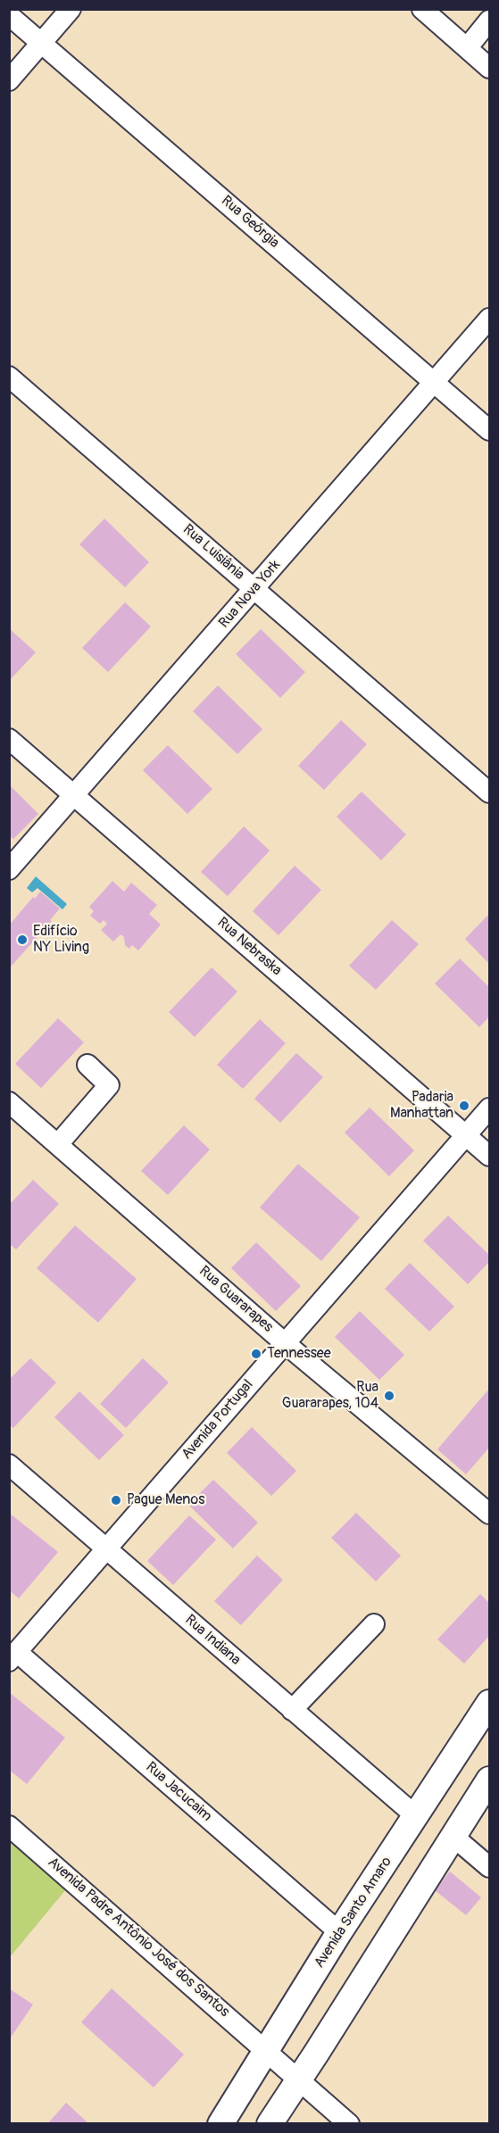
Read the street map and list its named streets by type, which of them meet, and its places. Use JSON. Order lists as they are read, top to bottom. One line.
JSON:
{"streets":{"main road":["Avenida Santo Amaro"],"street":["Rua Geórgia","Rua Luisiânia","Rua Nova York","Rua Nebraska","Rua Guararapes","Avenida Portugal","Rua Indiana","Rua Jacucaim","Avenida Padre Antônio José dos Santos"]},"crossings":[["Rua Geórgia","Rua Nova York"],["Rua Luisiânia","Rua Nova York"],["Rua Nova York","Rua Nebraska"],["Rua Nebraska","Avenida Portugal"],["Rua Guararapes","Avenida Portugal"],["Avenida Portugal","Rua Indiana"],["Avenida Portugal","Rua Jacucaim"],["Rua Indiana","Avenida Santo Amaro"],["Rua Jacucaim","Avenida Santo Amaro"],["Avenida Santo Amaro","Avenida Padre Antônio José dos Santos"]],"places":["Edifício NY Living","Padaria Manhattan","Tennessee","Rua Guararapes, 104","Pague Menos"]}
